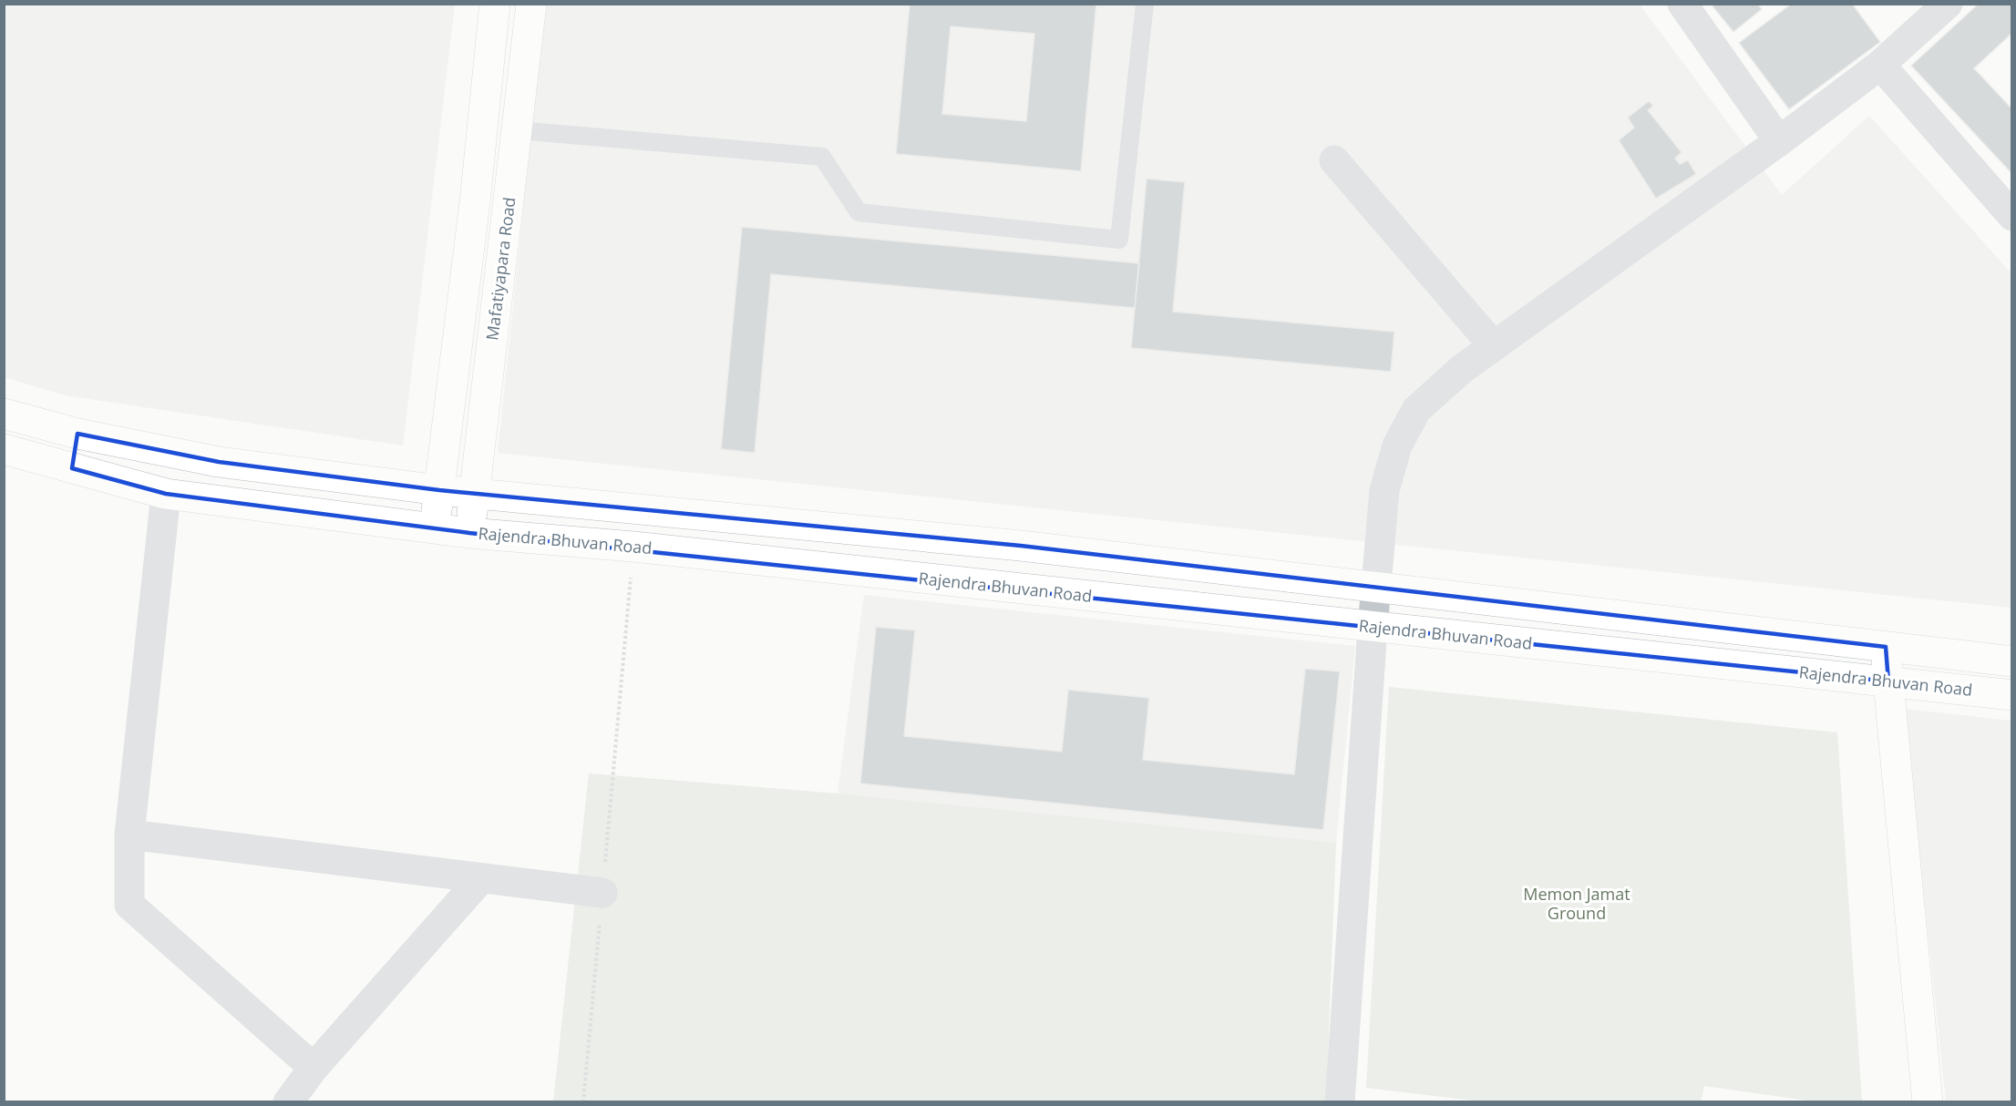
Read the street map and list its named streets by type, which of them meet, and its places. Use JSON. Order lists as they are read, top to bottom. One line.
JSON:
{"streets":{"street":["Mafatiyapara Road","Rajendra Bhuvan Road"]},"crossings":[["Mafatiyapara Road","Rajendra Bhuvan Road"]],"parks":["Memon Jamat Ground"]}
